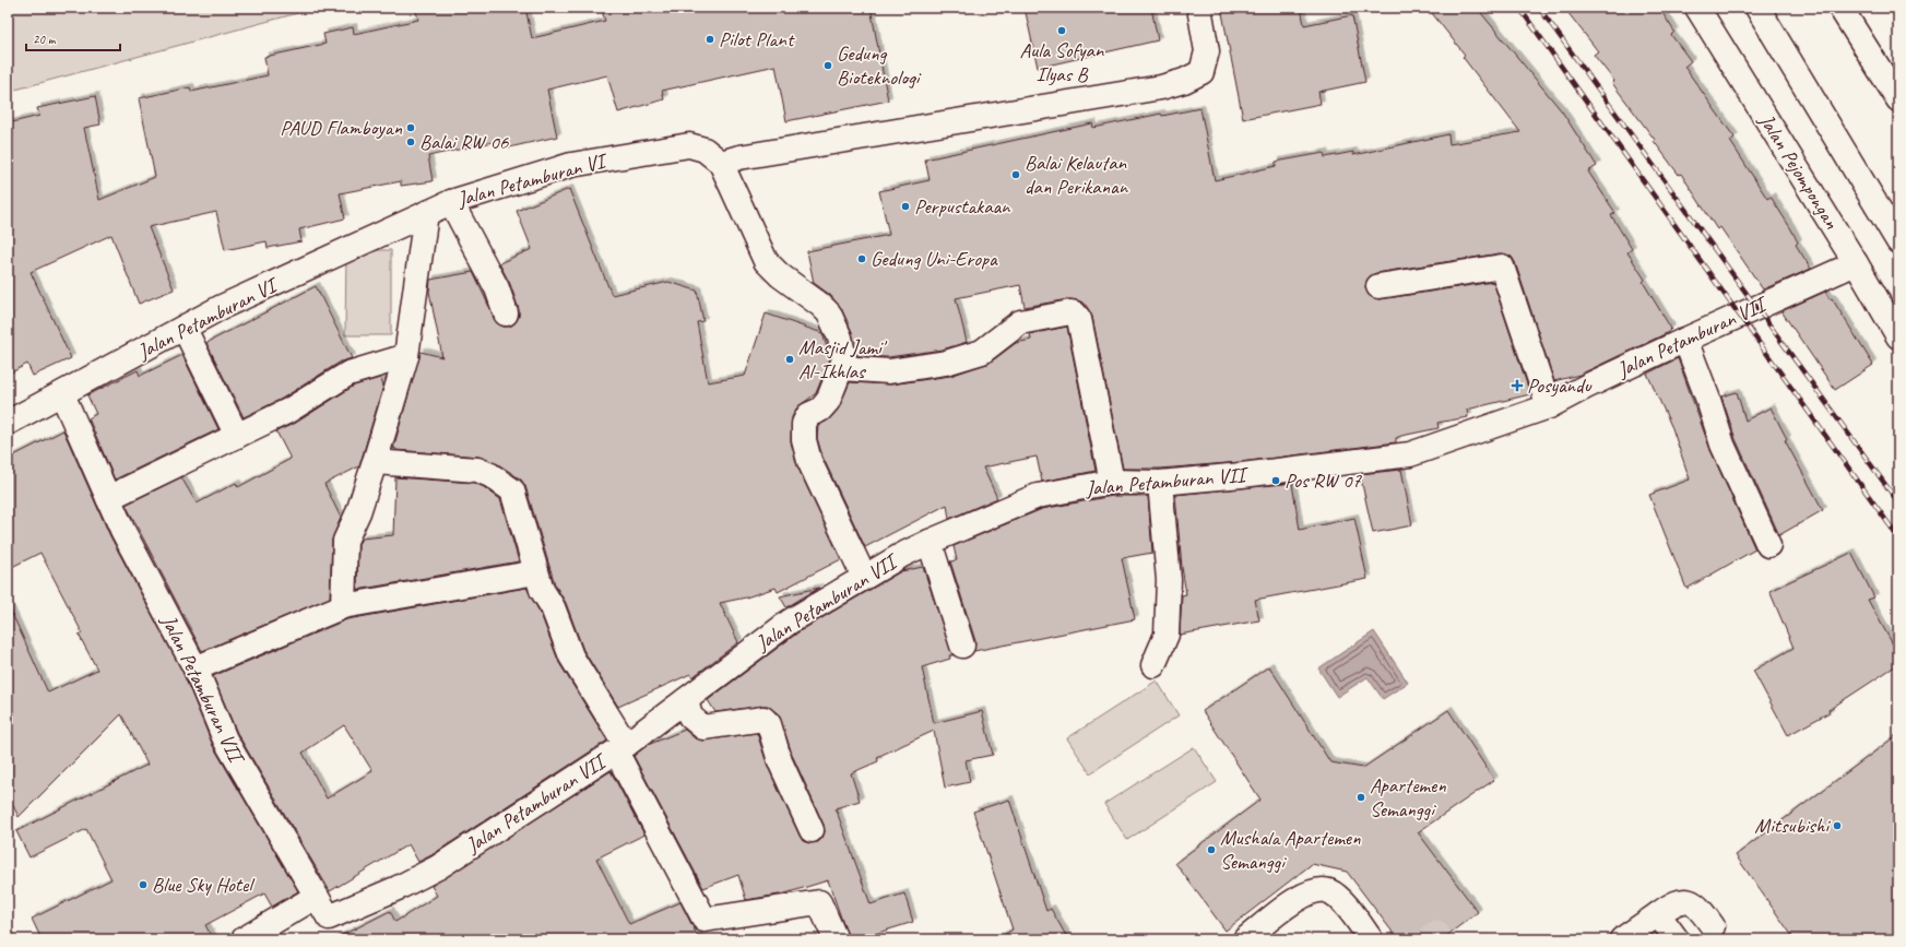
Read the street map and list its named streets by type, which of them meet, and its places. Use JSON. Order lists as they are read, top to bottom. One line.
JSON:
{"streets":{"street":["Jalan Pejompongan","Jalan Petamburan VI","Jalan Petamburan VII"]},"crossings":[["Jalan Pejompongan","Jalan Petamburan VII"],["Jalan Petamburan VI","Jalan Petamburan VII"]],"places":{"other":["Aula Sofyan Ilyas B","Pilot Plant","Gedung Bioteknologi","PAUD Flamboyan","Balai RW 06","Balai Kelautan dan Perikanan","Perpustakaan","Gedung Uni-Eropa","Masjid Jami' Al-Ikhlas","Pos RW 07","Apartemen Semanggi","Mitsubishi","Mushala Apartemen Semanggi","Blue Sky Hotel"],"health":["Posyandu"]},"scale_bar":"20 m"}
